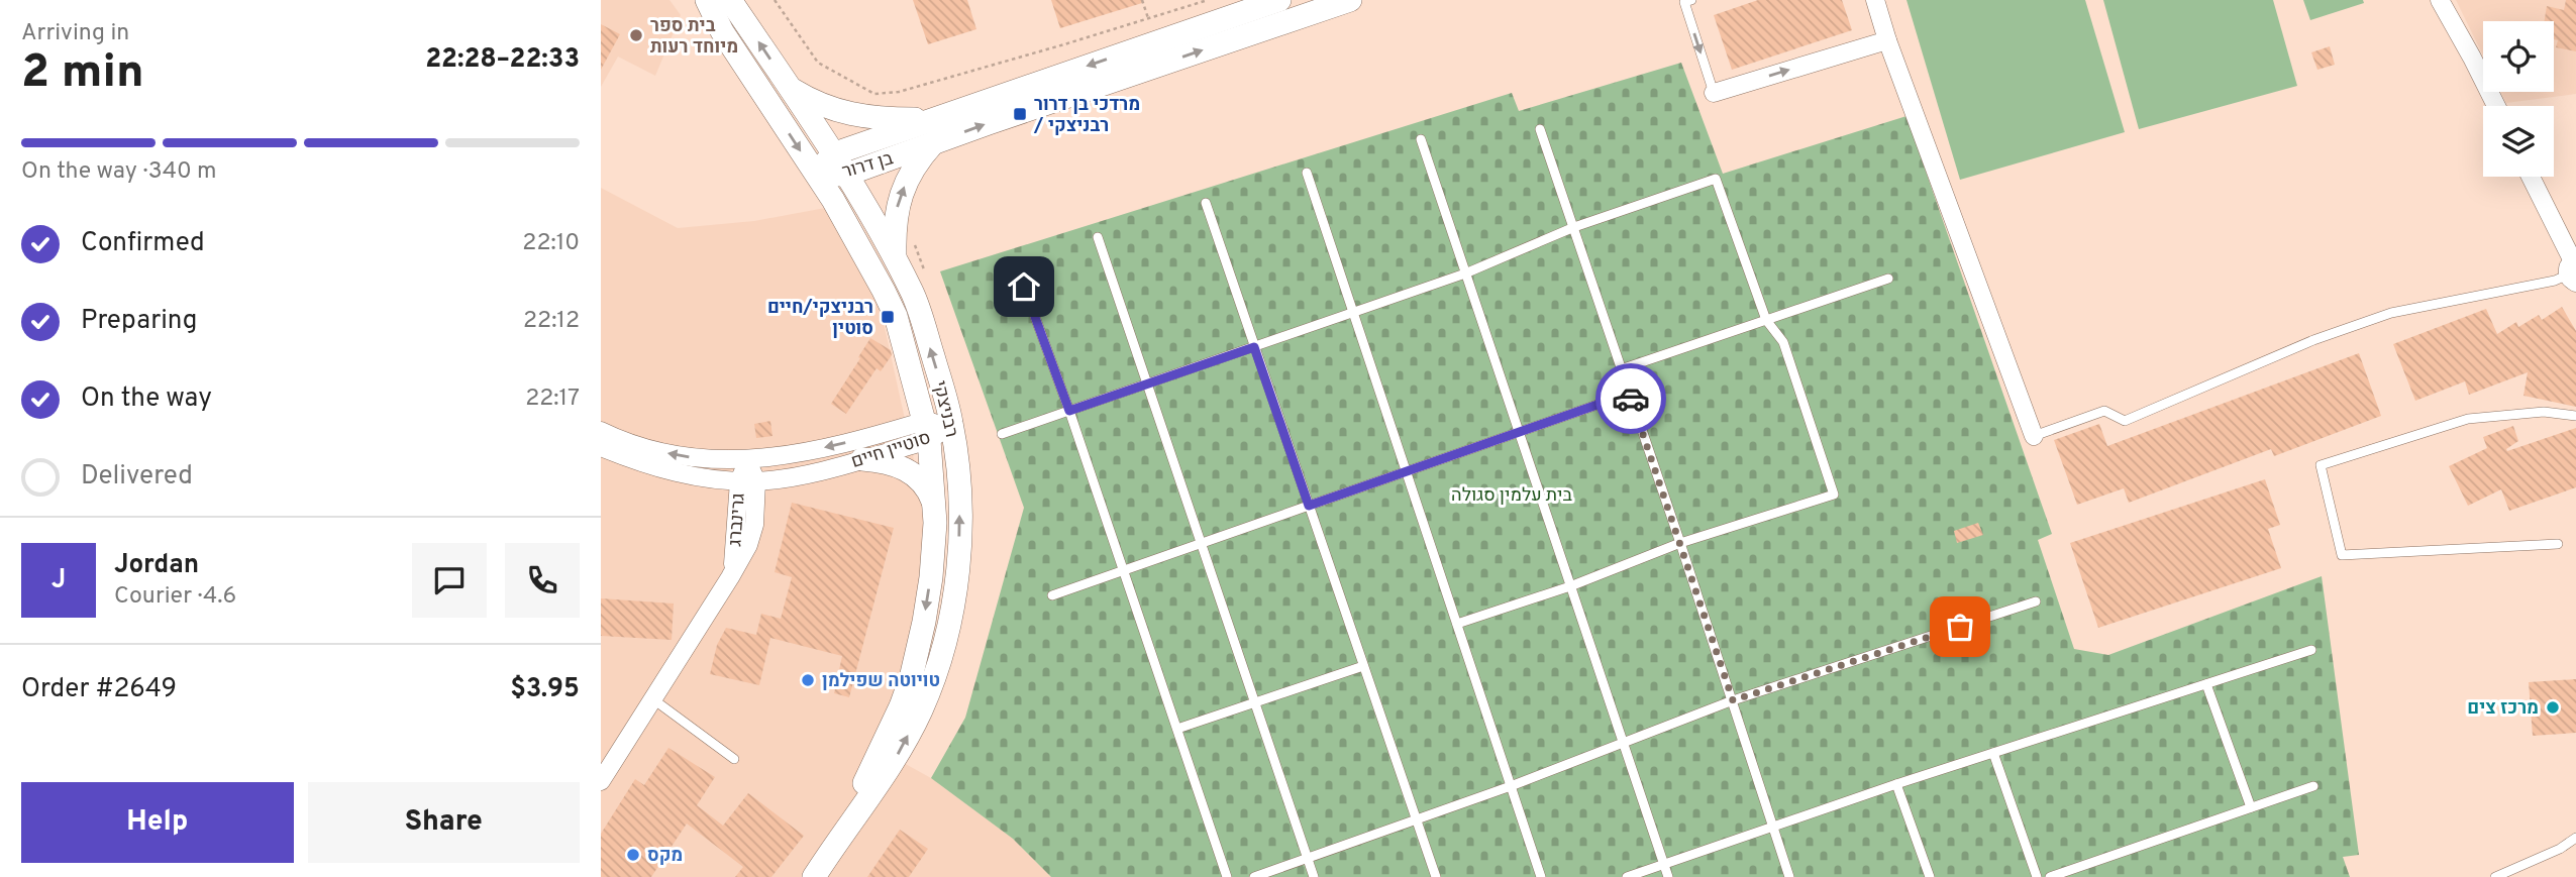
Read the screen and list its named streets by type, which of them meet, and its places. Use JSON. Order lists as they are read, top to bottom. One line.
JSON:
{"streets":{"street":["בן דרור","רבניצקי","סוטיין חיים","גרינברג"]},"crossings":[["בן דרור","רבניצקי"],["רבניצקי","סוטיין חיים"],["סוטיין חיים","גרינברג"]],"parks":["בית עלמין סגולה"],"places":{"other":["בית ספר מיוחד רעות","טויוטה שפילמן","מרכז צים","מקס"],"transit":["מרדכי בן דרור / רבניצקי","רבניצקי/חיים סוטין"]},"page":{"heading":["2 min","Arriving in","22:28–22:33"],"panel":["Jordan","Courier · 4.6","Order #2649","$3.95"],"bar":"On the way · 340 m","list":[["Confirmed","22:10"],["Preparing","22:12"],["On the way","22:17"],"Delivered"],"round":"J","buttons":["Help","Share"]}}
